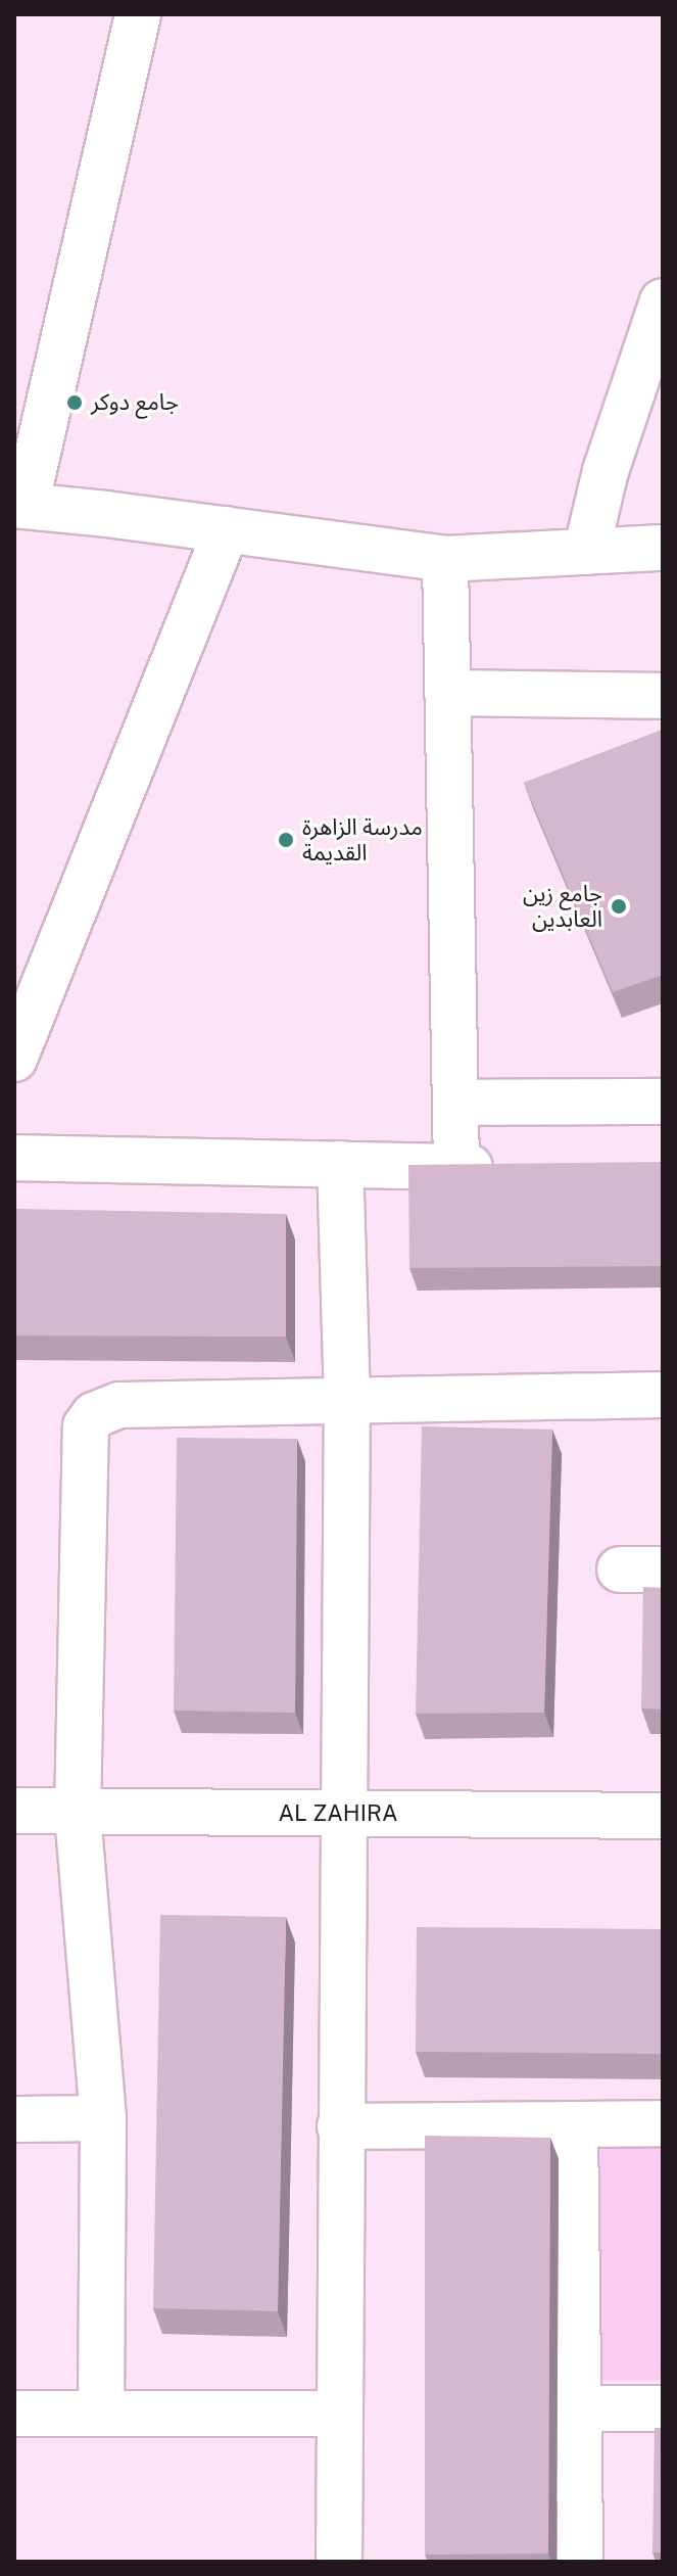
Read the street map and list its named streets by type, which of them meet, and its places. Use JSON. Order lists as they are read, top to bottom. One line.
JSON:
{"streets":{"street":["AL ZAHIRA"]},"places":["جامع دوكر","مدرسة الزاهرة القديمة","جامع زين العابدين"]}
